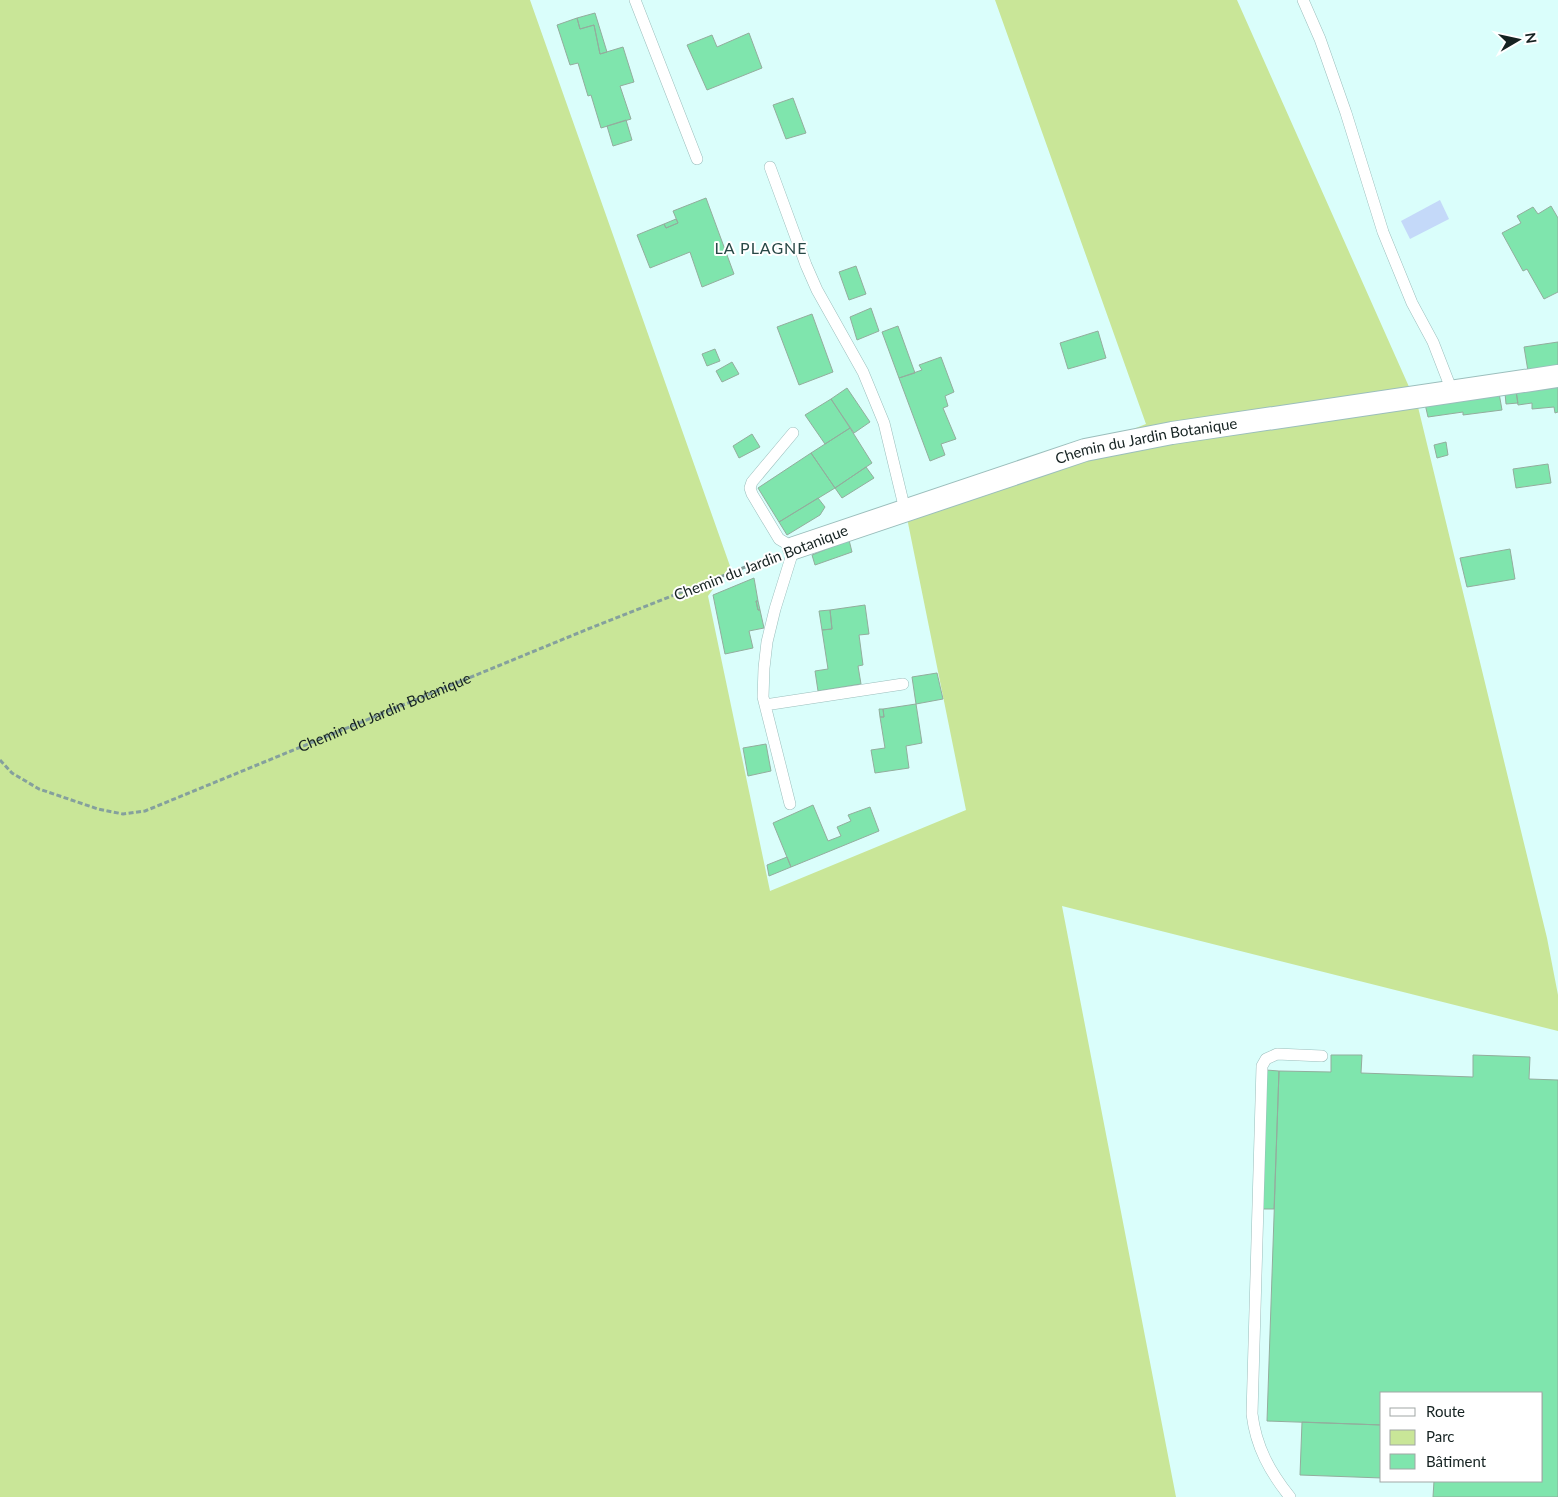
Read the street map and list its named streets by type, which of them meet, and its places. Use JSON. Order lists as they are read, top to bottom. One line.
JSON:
{"streets":{"street":["Chemin du Jardin Botanique"]},"districts":["LA PLAGNE"],"legend":["Route","Parc","Bâtiment"],"north":"right"}
